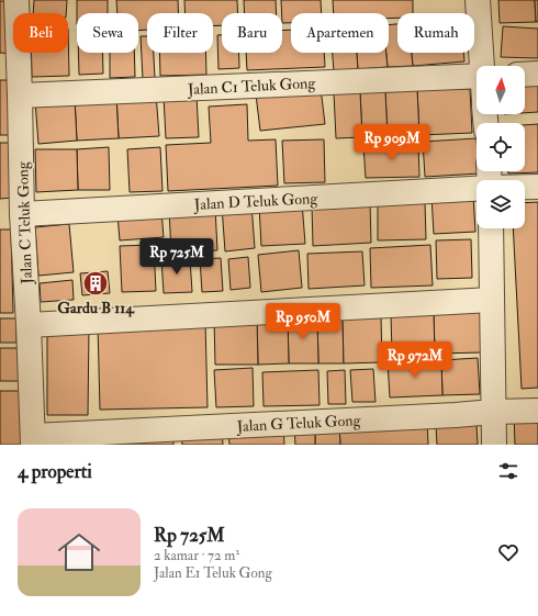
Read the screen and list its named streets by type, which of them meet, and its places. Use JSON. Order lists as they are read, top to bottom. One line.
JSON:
{"streets":{"street":["Jalan C1 Teluk Gong","Jalan D Teluk Gong","Jalan C Teluk Gong","Jalan G Teluk Gong"]},"crossings":[["Jalan C1 Teluk Gong","Jalan C Teluk Gong"],["Jalan D Teluk Gong","Jalan C Teluk Gong"],["Jalan C Teluk Gong","Jalan G Teluk Gong"]],"places":{"building":["Gardu B 114"]},"north":"top","page":{"chip":["Beli","Sewa","Filter","Baru","Apartemen","Rumah"],"price":["Rp 909M","Rp 725M","Rp 950M","Rp 972M"],"heading":"4 properti","list":[{"name":"Rp 725M","note":"2 kamar · 72 m² · Jalan E1 Teluk Gong"}]}}
